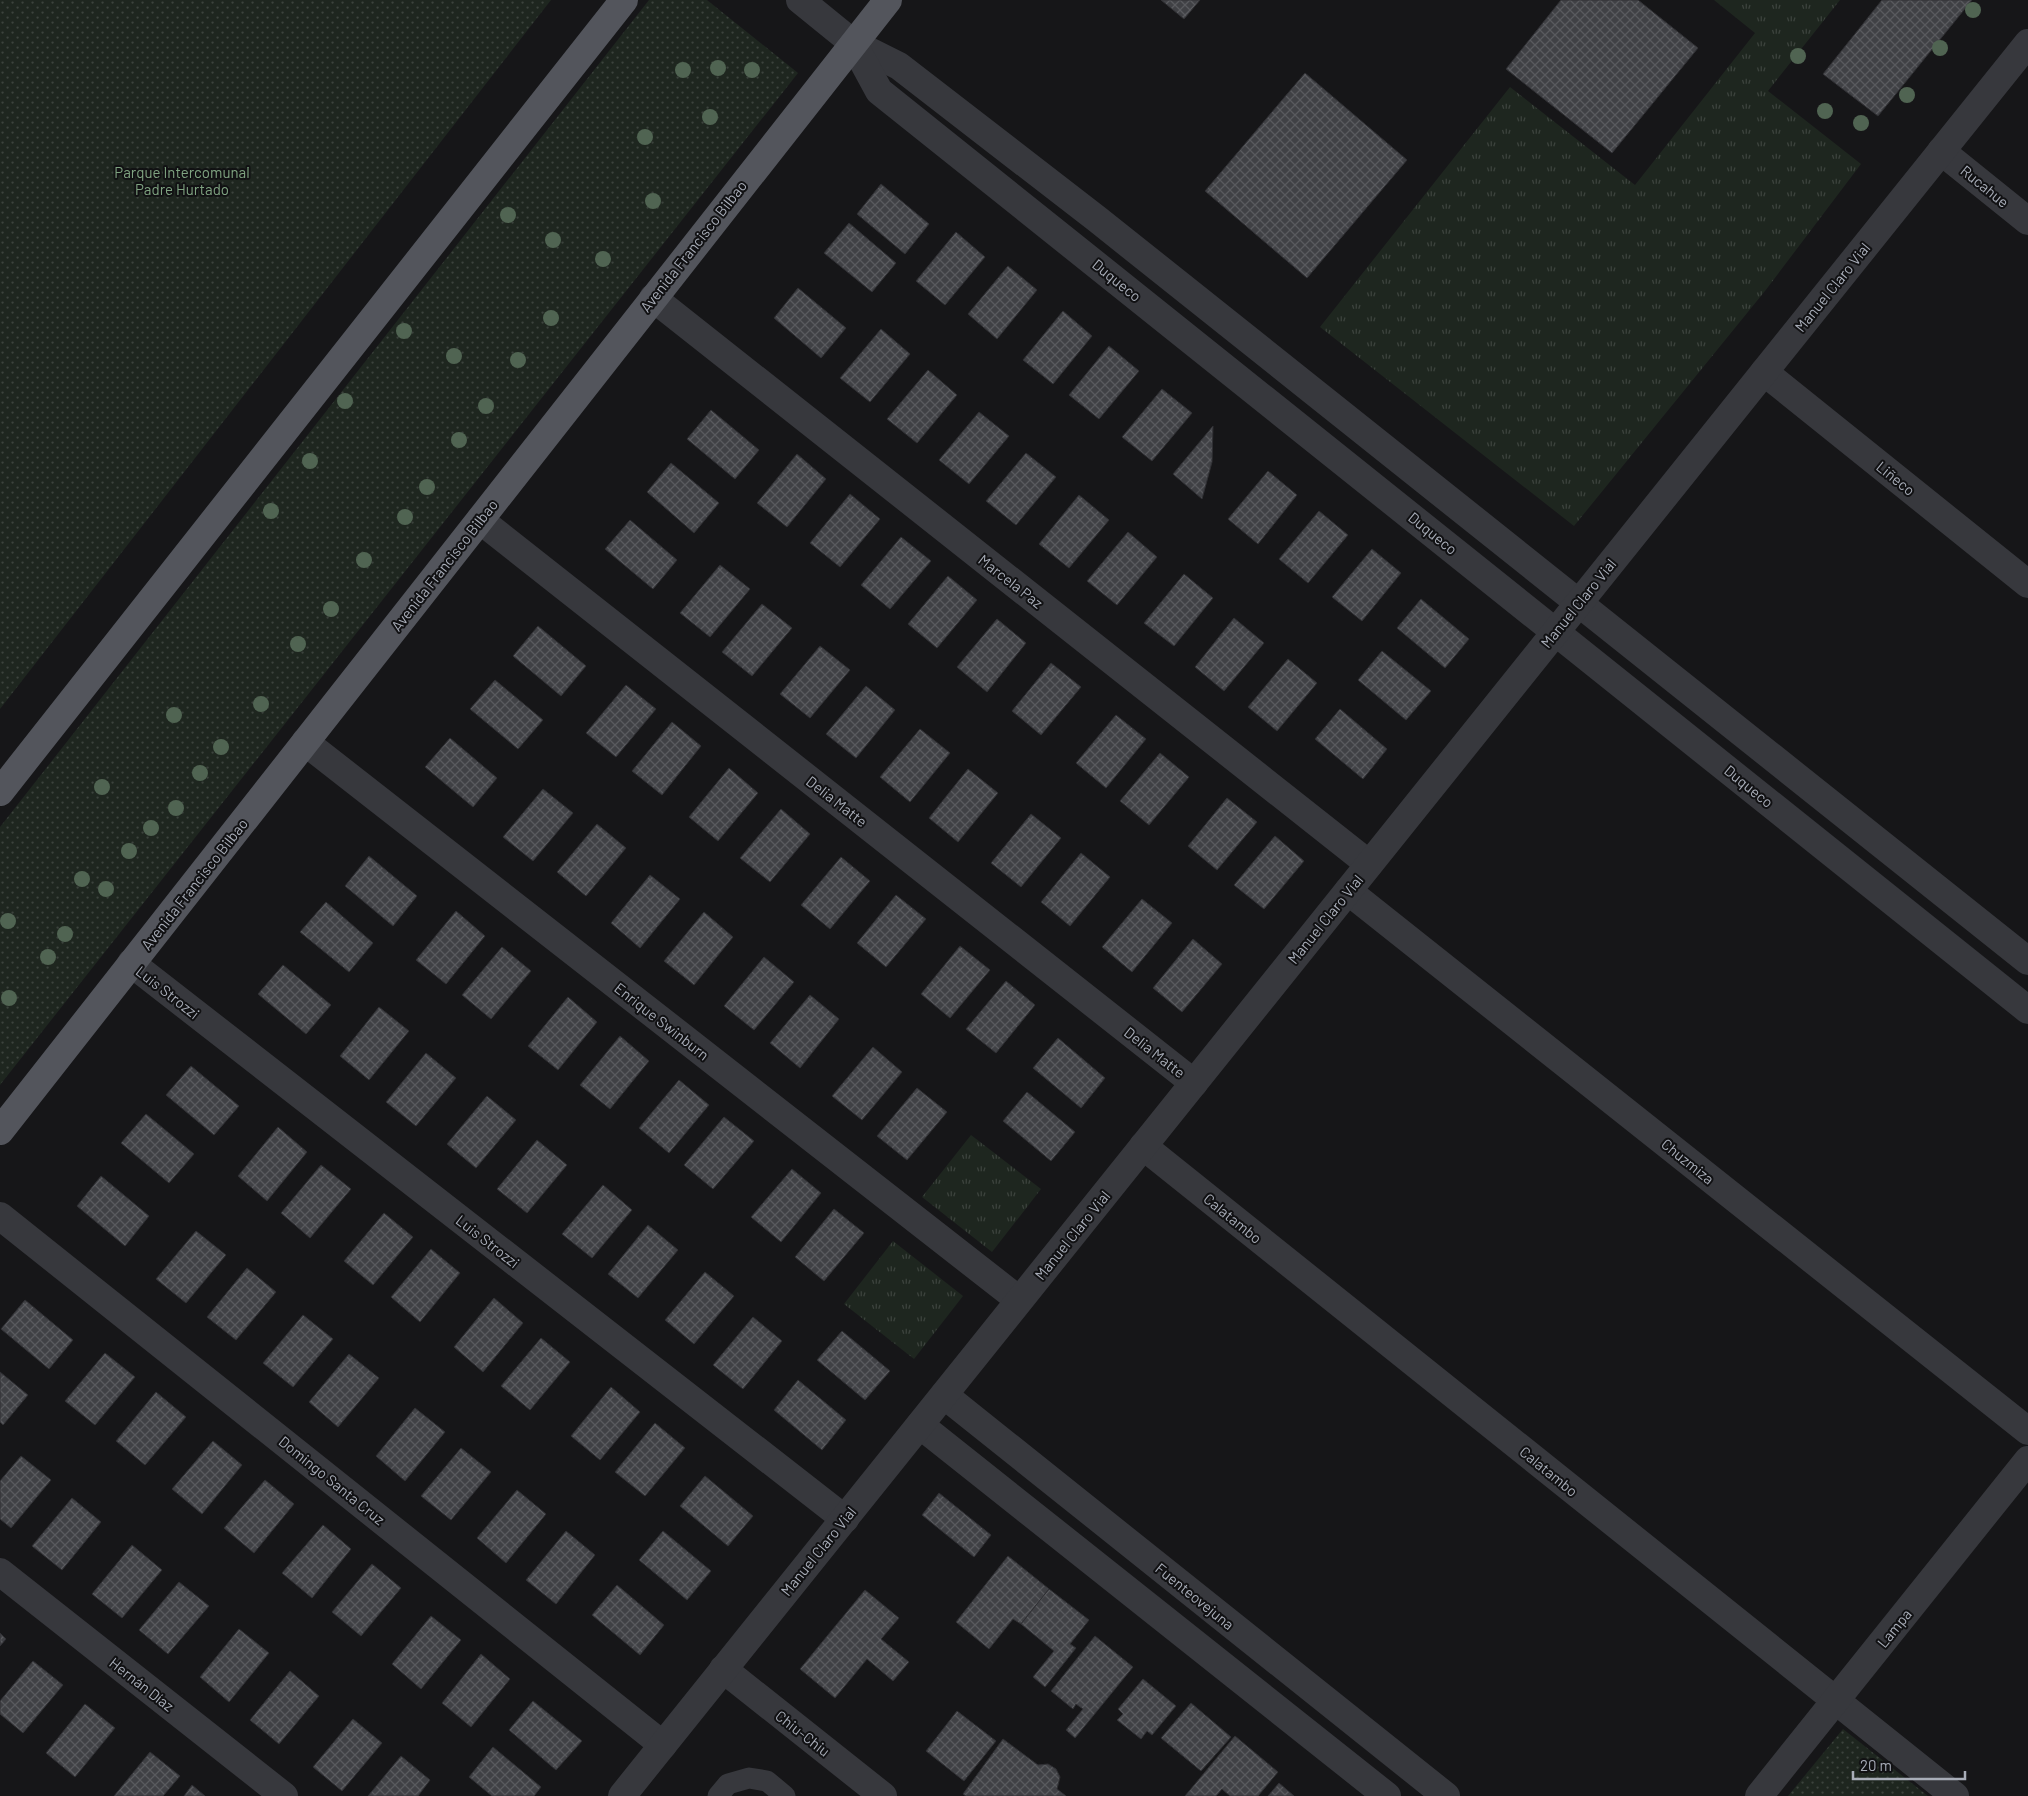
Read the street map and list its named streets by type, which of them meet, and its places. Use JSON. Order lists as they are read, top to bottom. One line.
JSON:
{"streets":{"main road":["Avenida Francisco Bilbao"],"street":["Rucahue","Duqueco","Manuel Claro Vial","Liñeco","Marcela Paz","Delia Matte","Luis Strozzi","Enrique Swinburn","Chuzmiza","Calatambo","Domingo Santa Cruz","Fuenteovejuna","Lampa","Hernán Díaz","Chiu-Chiu"]},"crossings":[["Rucahue","Manuel Claro Vial"],["Avenida Francisco Bilbao","Duqueco"],["Avenida Francisco Bilbao","Marcela Paz"],["Avenida Francisco Bilbao","Delia Matte"],["Avenida Francisco Bilbao","Luis Strozzi"],["Avenida Francisco Bilbao","Enrique Swinburn"],["Duqueco","Manuel Claro Vial"],["Manuel Claro Vial","Liñeco"],["Manuel Claro Vial","Marcela Paz"],["Manuel Claro Vial","Delia Matte"],["Manuel Claro Vial","Luis Strozzi"],["Manuel Claro Vial","Enrique Swinburn"],["Manuel Claro Vial","Chuzmiza"],["Manuel Claro Vial","Calatambo"],["Manuel Claro Vial","Domingo Santa Cruz"],["Manuel Claro Vial","Fuenteovejuna"],["Manuel Claro Vial","Chiu-Chiu"],["Calatambo","Lampa"]],"parks":["Parque Intercomunal Padre Hurtado"],"scale_bar":"20 m"}
